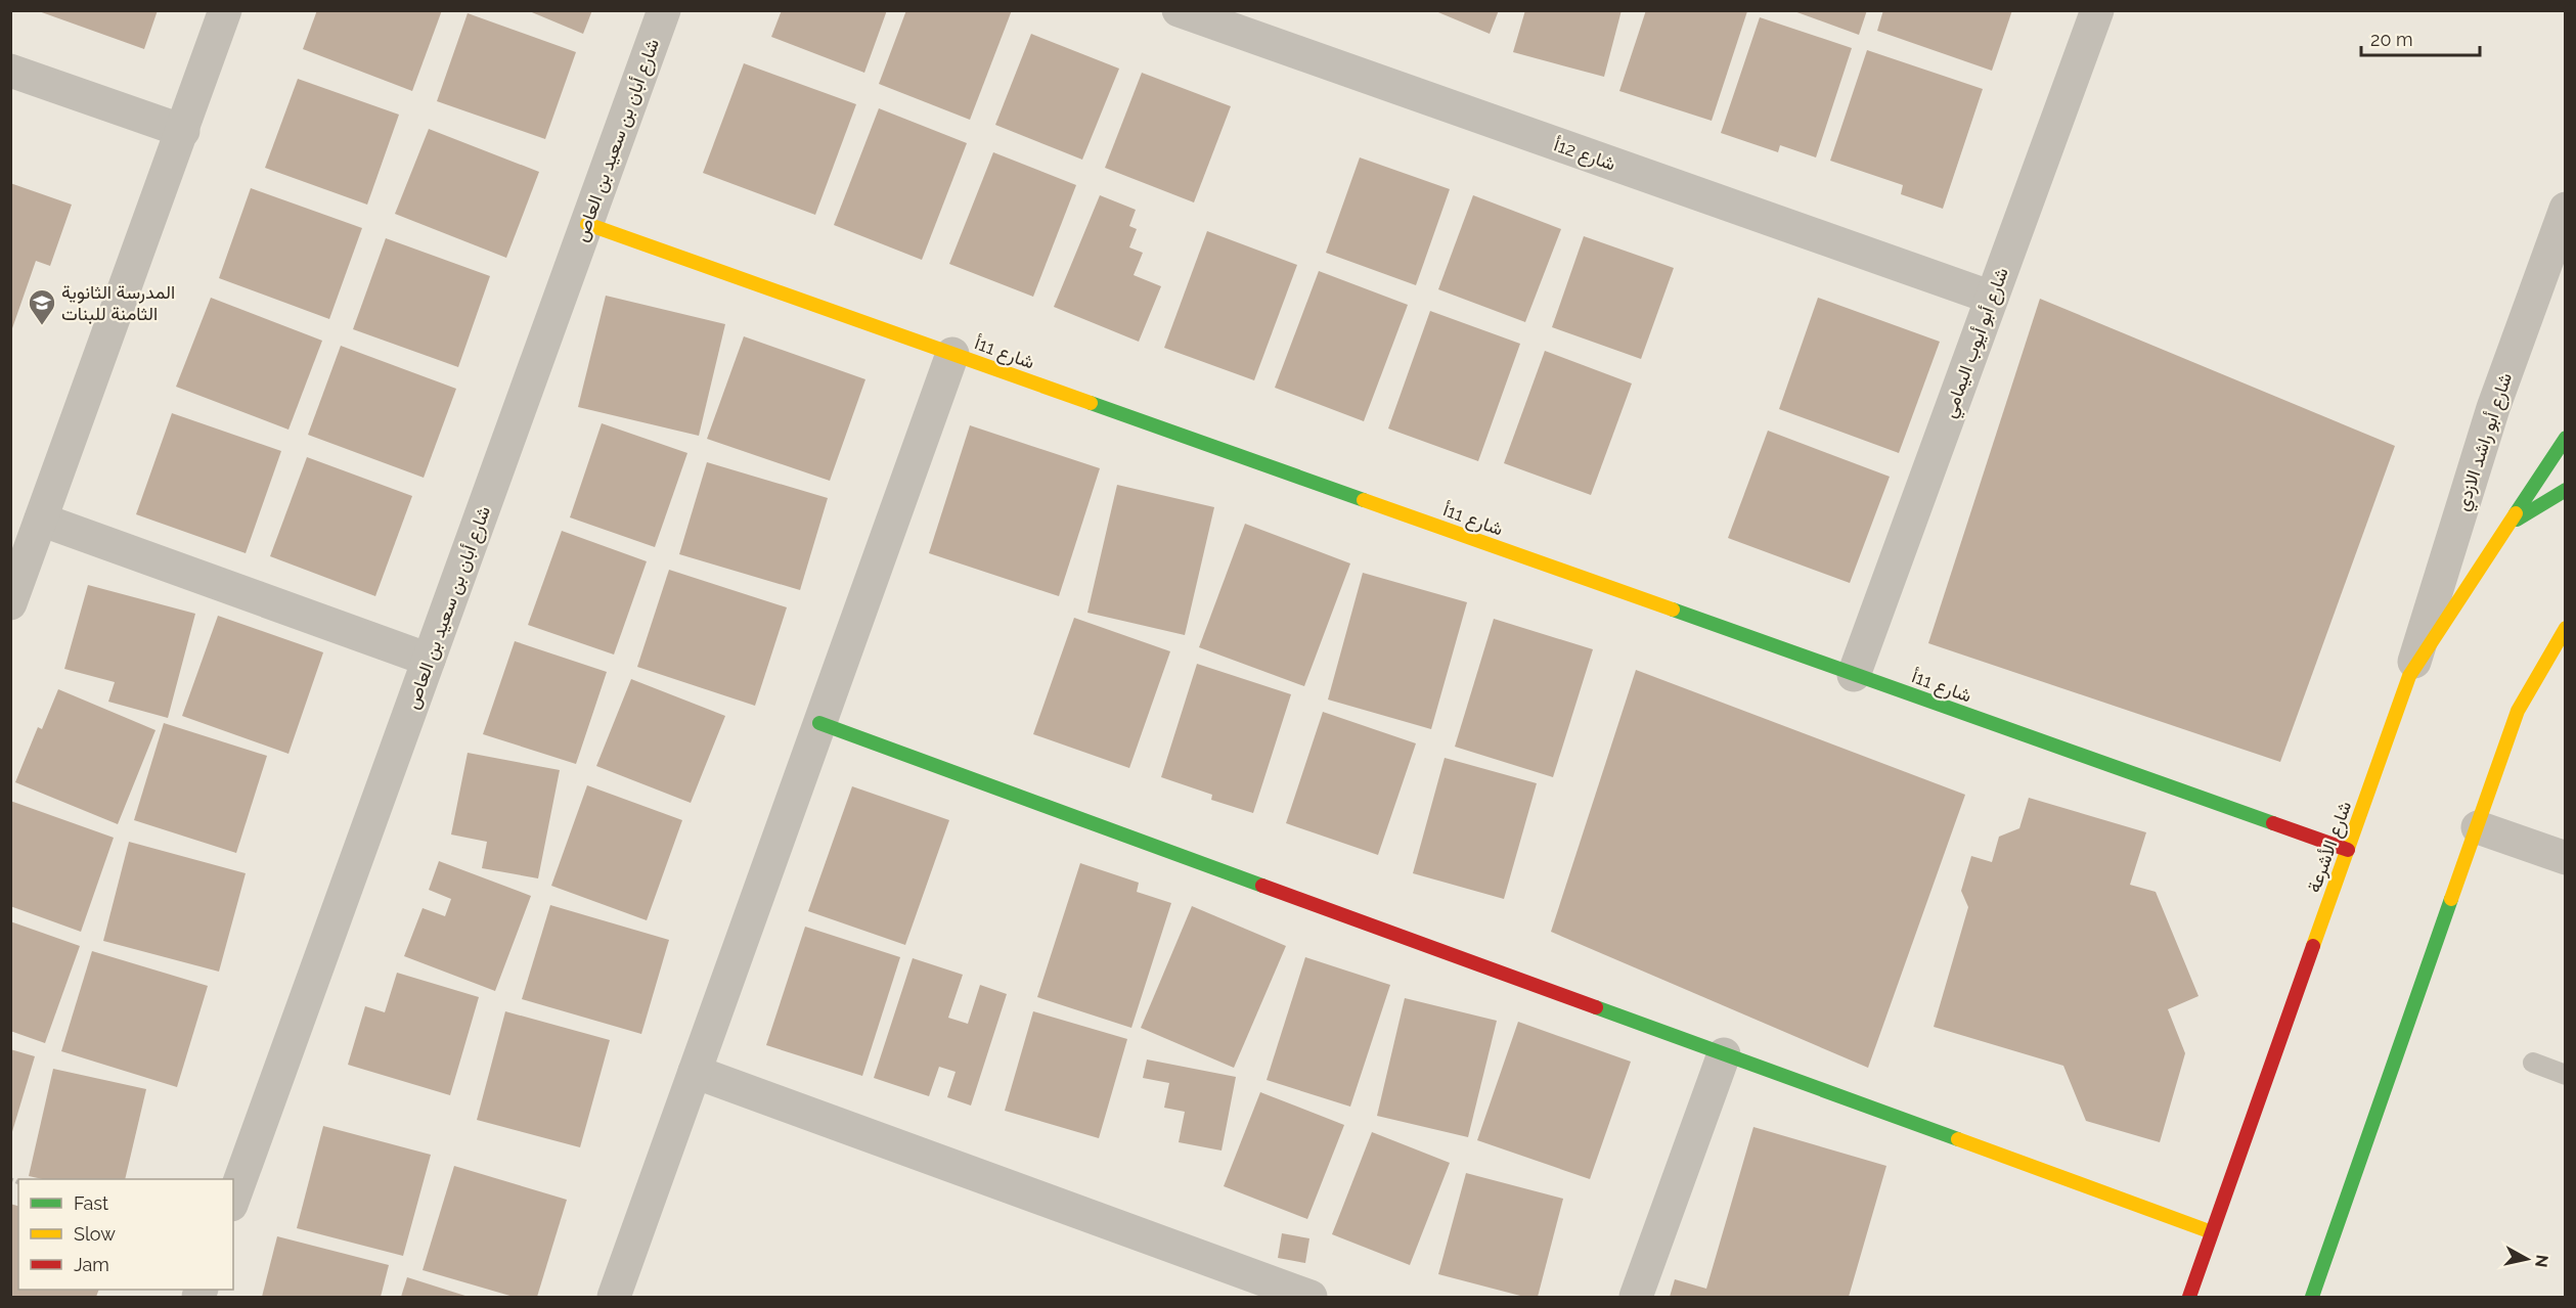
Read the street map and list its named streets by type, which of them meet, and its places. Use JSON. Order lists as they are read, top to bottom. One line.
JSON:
{"streets":{"street":["شارع أبان بن سعيد بن العاص","شارع 12أ","شارع أبو أيوب اليمامي","شارع 11أ","شارع أبو راشد الازدي","شارع الأشرعة"]},"crossings":[["شارع أبان بن سعيد بن العاص","شارع 11أ"],["شارع 12أ","شارع أبو أيوب اليمامي"],["شارع أبو أيوب اليمامي","شارع 11أ"],["شارع 11أ","شارع الأشرعة"],["شارع أبو راشد الازدي","شارع الأشرعة"]],"places":{"school or university":["المدرسة الثانوية الثامنة للبنات"]},"legend":["Fast","Slow","Jam"],"scale_bar":"20 m","north":"right"}
